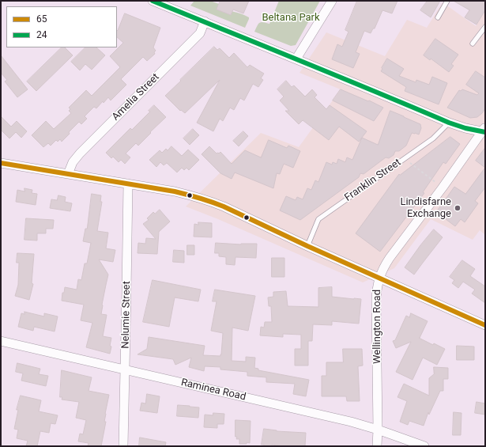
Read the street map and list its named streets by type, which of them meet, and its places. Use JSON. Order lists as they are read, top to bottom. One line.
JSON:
{"streets":{"street":["Amelia Street","Nelumie Street","Wellington Road","Raminea Road"],"lane":["Franklin Street"]},"crossings":[["Nelumie Street","Raminea Road"],["Wellington Road","Raminea Road"]],"parks":["Beltana Park"],"places":["Lindisfarne Exchange"],"lines":["transit line 24","transit line 65"],"legend":["65","24"]}
